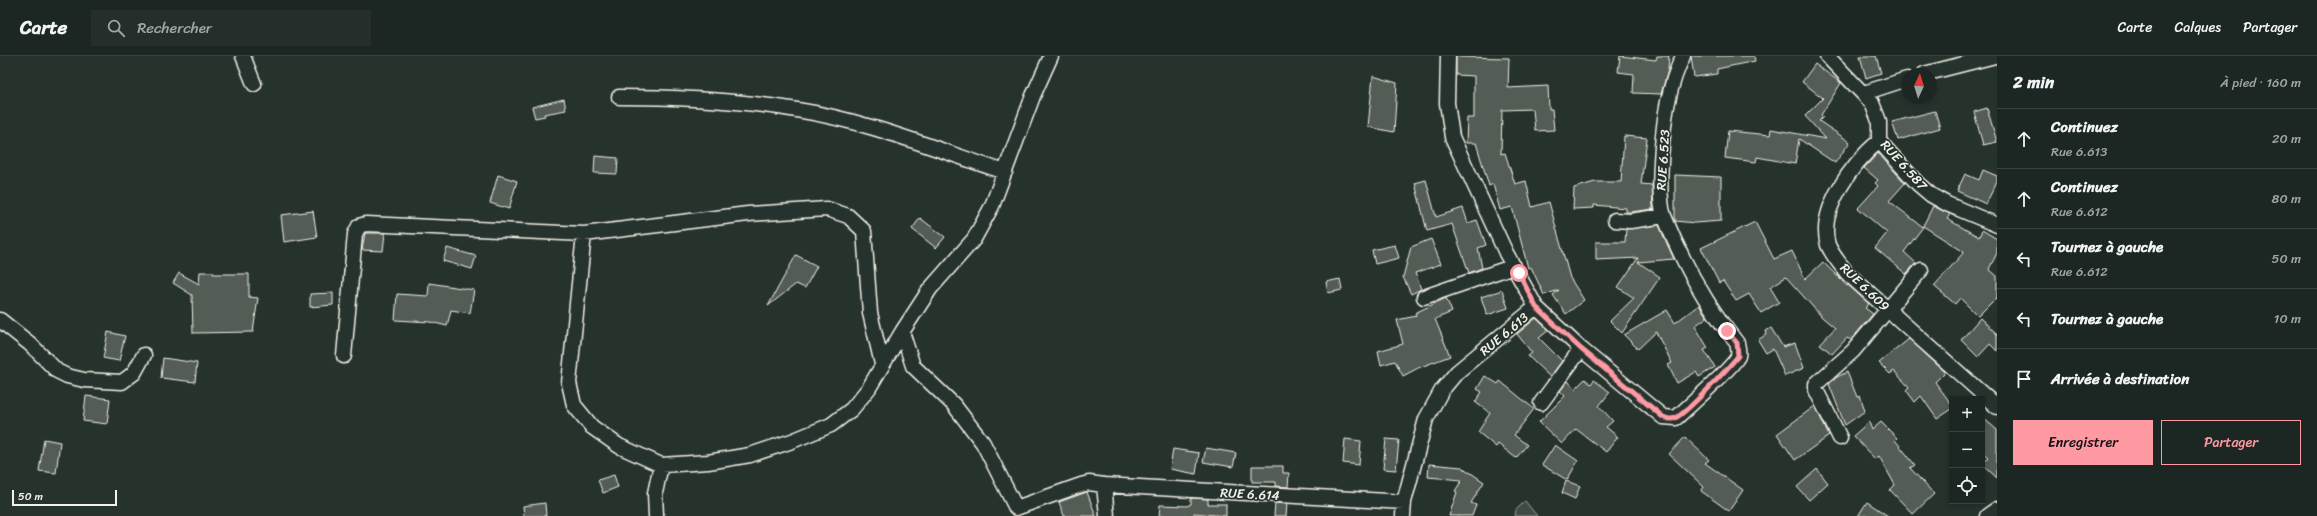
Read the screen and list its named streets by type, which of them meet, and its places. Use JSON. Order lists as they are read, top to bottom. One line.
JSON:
{"streets":{"street":["RUE 6.523","RUE 6.587","RUE 6.609","RUE 6.613","RUE 6.614"]},"crossings":[["RUE 6.587","RUE 6.609"],["RUE 6.613","RUE 6.614"]],"scale_bar":"50 m","north":"top","page":{"header":"Carte","search":"Rechercher","nav":["Carte","Calques","Partager"],"heading":["2 min","À pied · 160 m"],"list":[["Continuez","Rue 6.613","20 m"],["Continuez","Rue 6.612","80 m"],["Tournez à gauche","Rue 6.612","50 m"],["Tournez à gauche","10 m"],"Arrivée à destination"],"map_buttons":["+","−"],"buttons":["Enregistrer","Partager"],"scale":"50 m"}}
